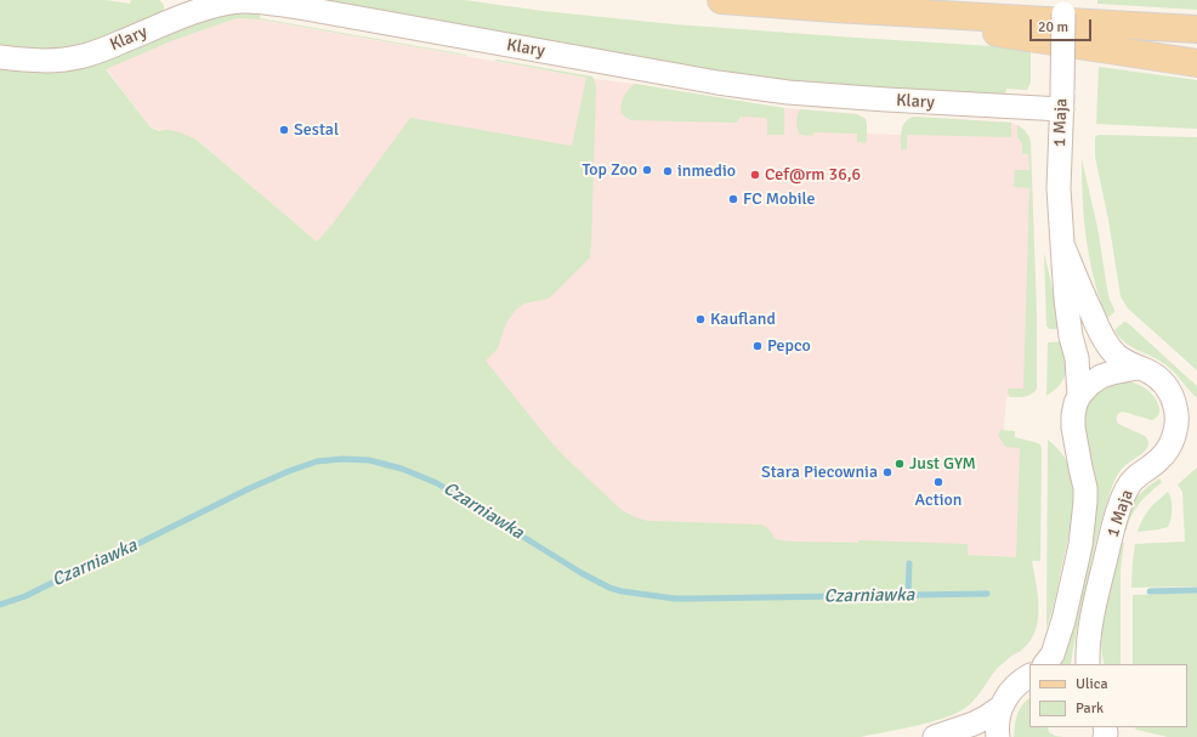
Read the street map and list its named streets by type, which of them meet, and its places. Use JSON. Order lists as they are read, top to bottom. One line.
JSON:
{"streets":{"street":["Klary","1 Maja"]},"crossings":[["Klary","1 Maja"]],"water":["Czarniawka"],"places":["Sestal","Top Zoo","inmedio","Cef@rm 36,6","FC Mobile","Kaufland","Pepco","Just GYM","Stara Piecownia","Action"],"legend":["Ulica","Park"],"scale_bar":"20 m"}
